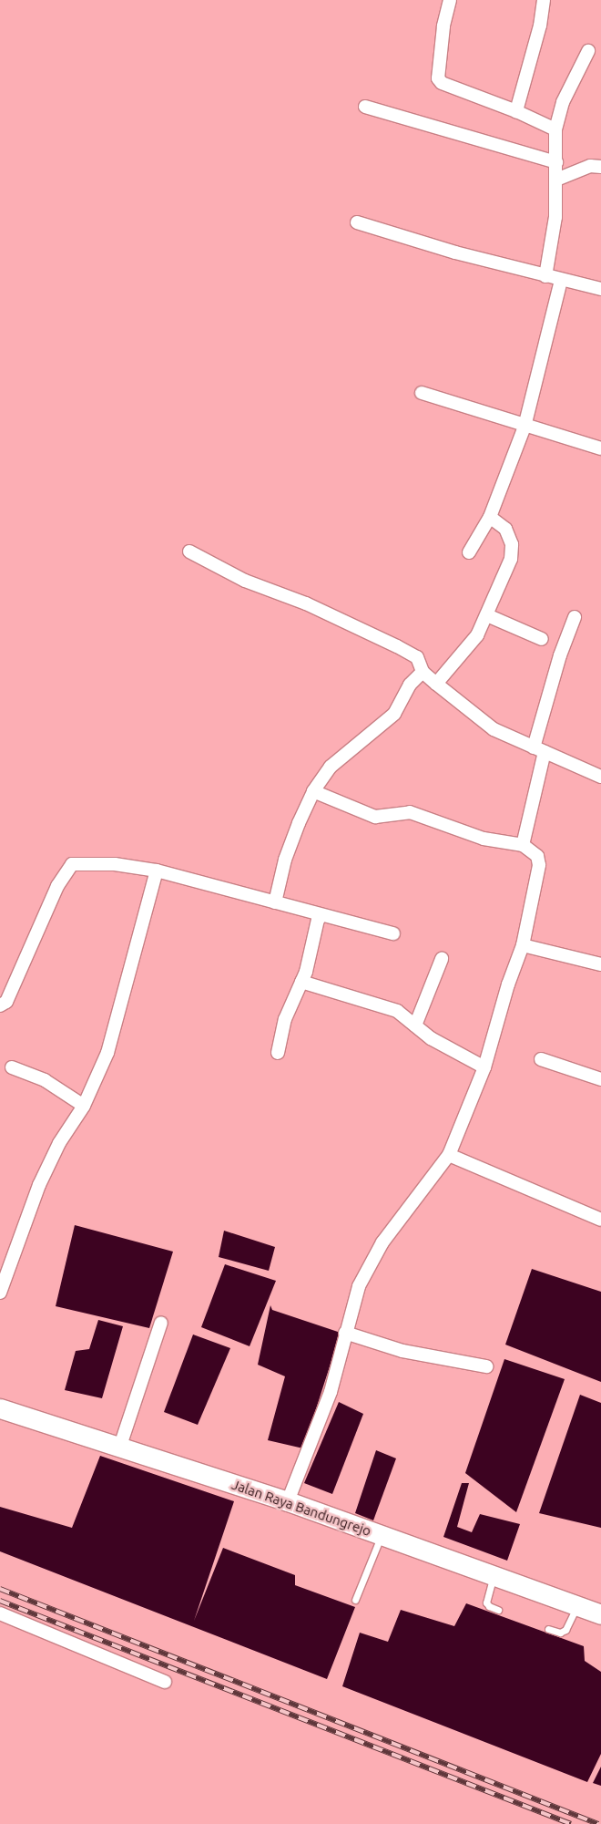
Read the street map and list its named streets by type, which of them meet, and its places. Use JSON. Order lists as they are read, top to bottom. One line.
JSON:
{"streets":{"main road":["Jalan Raya Bandungrejo"]}}
